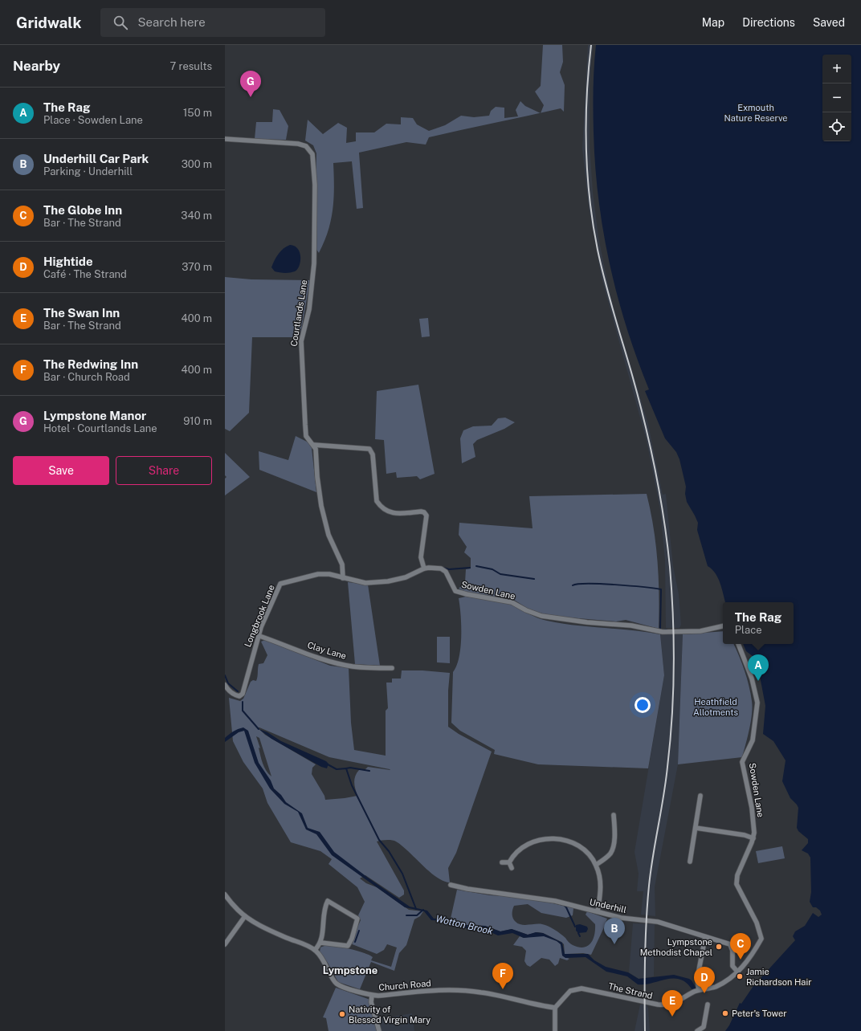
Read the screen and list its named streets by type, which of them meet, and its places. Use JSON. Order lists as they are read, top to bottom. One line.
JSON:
{"streets":{"street":["Courtlands Lane","Sowden Lane","Longbrook Lane","Clay Lane","Underhill","Church Road","The Strand"]},"crossings":[["Courtlands Lane","Longbrook Lane"],["Sowden Lane","The Strand"],["Longbrook Lane","Clay Lane"],["Underhill","The Strand"],["Church Road","The Strand"]],"districts":["Lympstone"],"water":["Wotton Brook"],"parks":["Exmouth Nature Reserve","Heathfield Allotments"],"places":["Lympstone Methodist Chapel","Jamie Richardson Hair","Peter's Tower","Nativity of Blessed Virgin Mary"],"page":{"header":"Gridwalk","search":"Search here","nav":["Map","Directions","Saved"],"heading":["Nearby","7 results"],"map_buttons":["+","−"],"pins":["G","A","B","C","F","D","E"],"list":[{"mark":"A","name":"The Rag","note":"Place · Sowden Lane","value":"150 m"},{"mark":"B","name":"Underhill Car Park","note":"Parking · Underhill","value":"300 m"},{"mark":"C","name":"The Globe Inn","note":"Bar · The Strand","value":"340 m"},{"mark":"D","name":"Hightide","note":"Café · The Strand","value":"370 m"},{"mark":"E","name":"The Swan Inn","note":"Bar · The Strand","value":"400 m"},{"mark":"F","name":"The Redwing Inn","note":"Bar · Church Road","value":"400 m"},{"mark":"G","name":"Lympstone Manor","note":"Hotel · Courtlands Lane","value":"910 m"}],"buttons":["Save","Share"],"popup":["The Rag","Place"]}}
